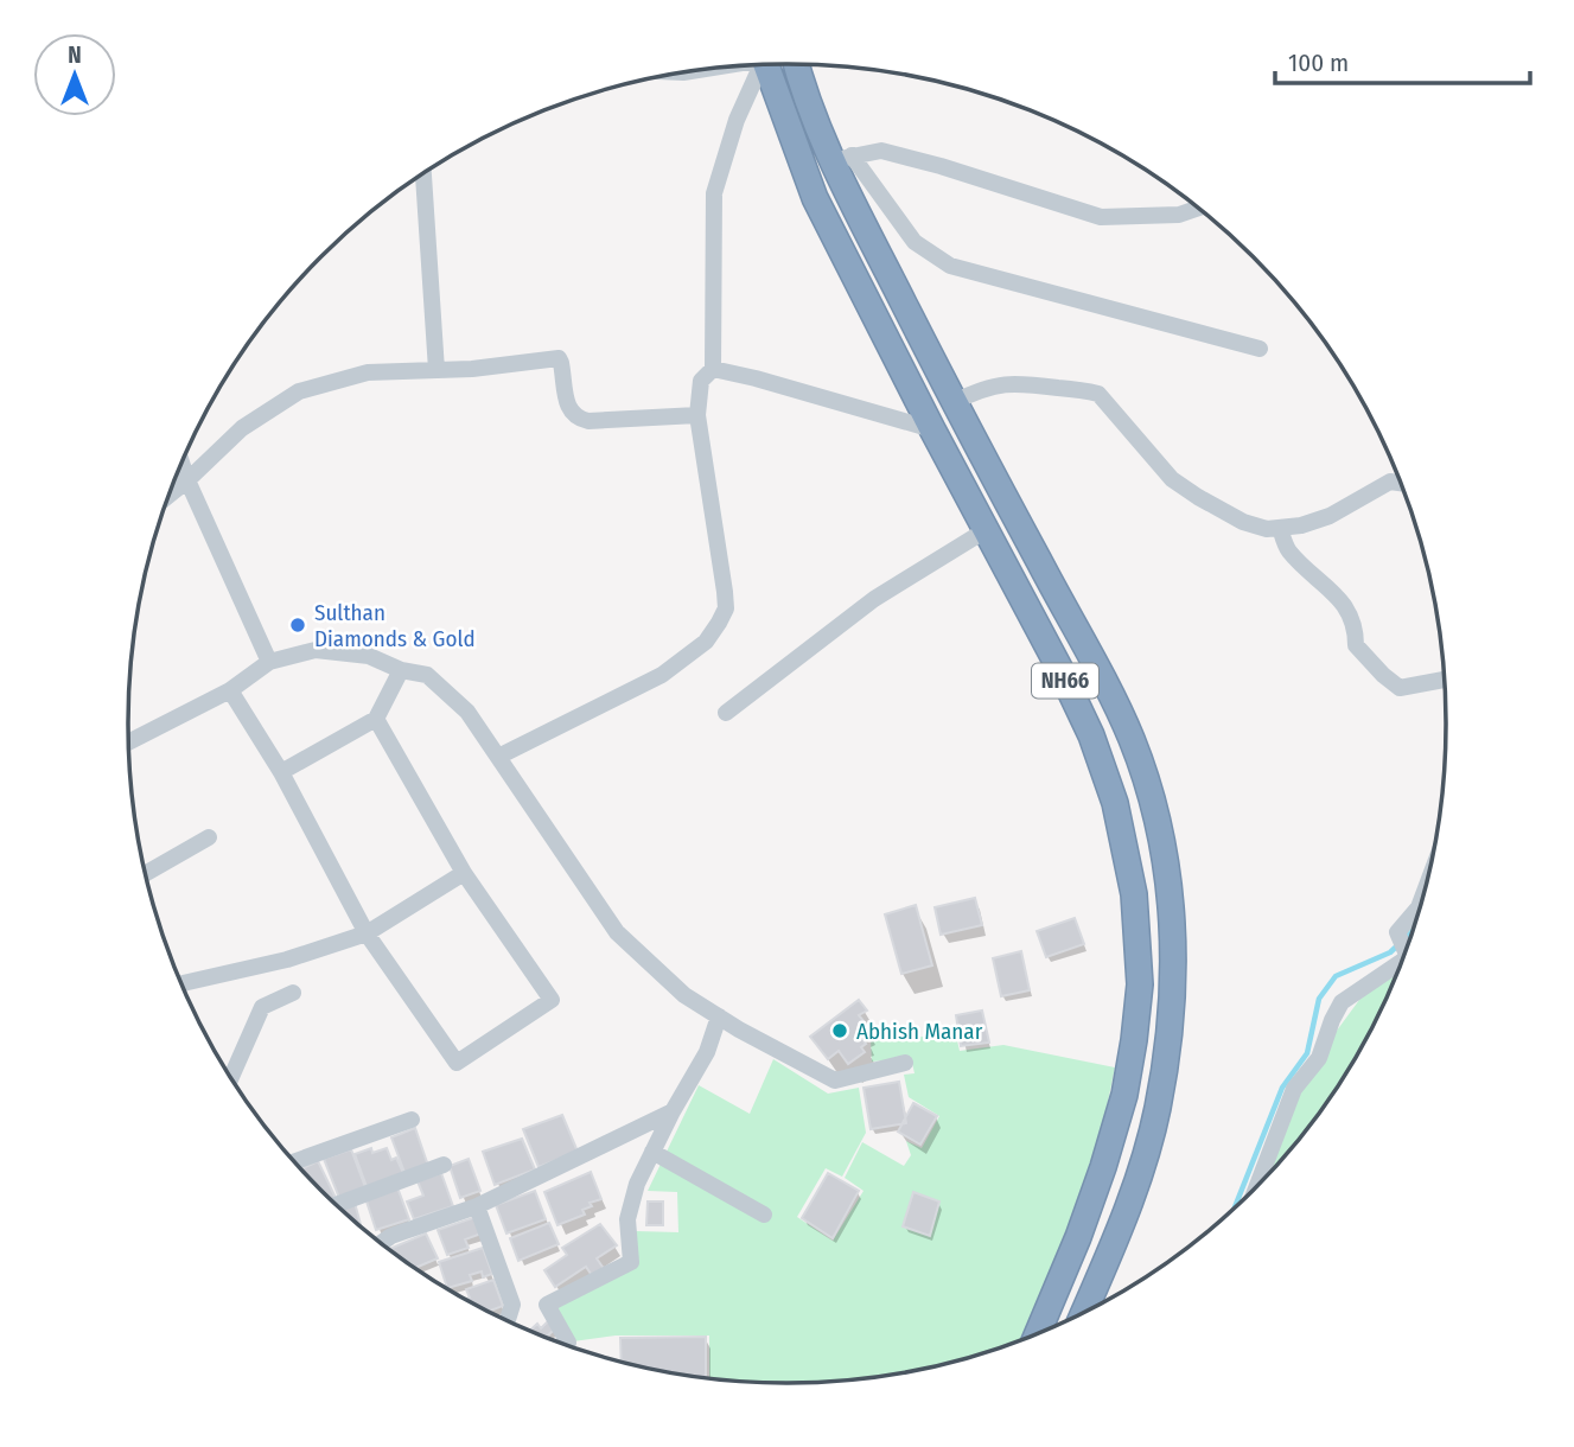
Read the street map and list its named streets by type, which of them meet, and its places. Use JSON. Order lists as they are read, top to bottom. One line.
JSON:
{"streets":{"highway":["NH66"]},"places":["Sulthan Diamonds & Gold","Abhish Manar"],"scale_bar":"100 m","north":"top"}
